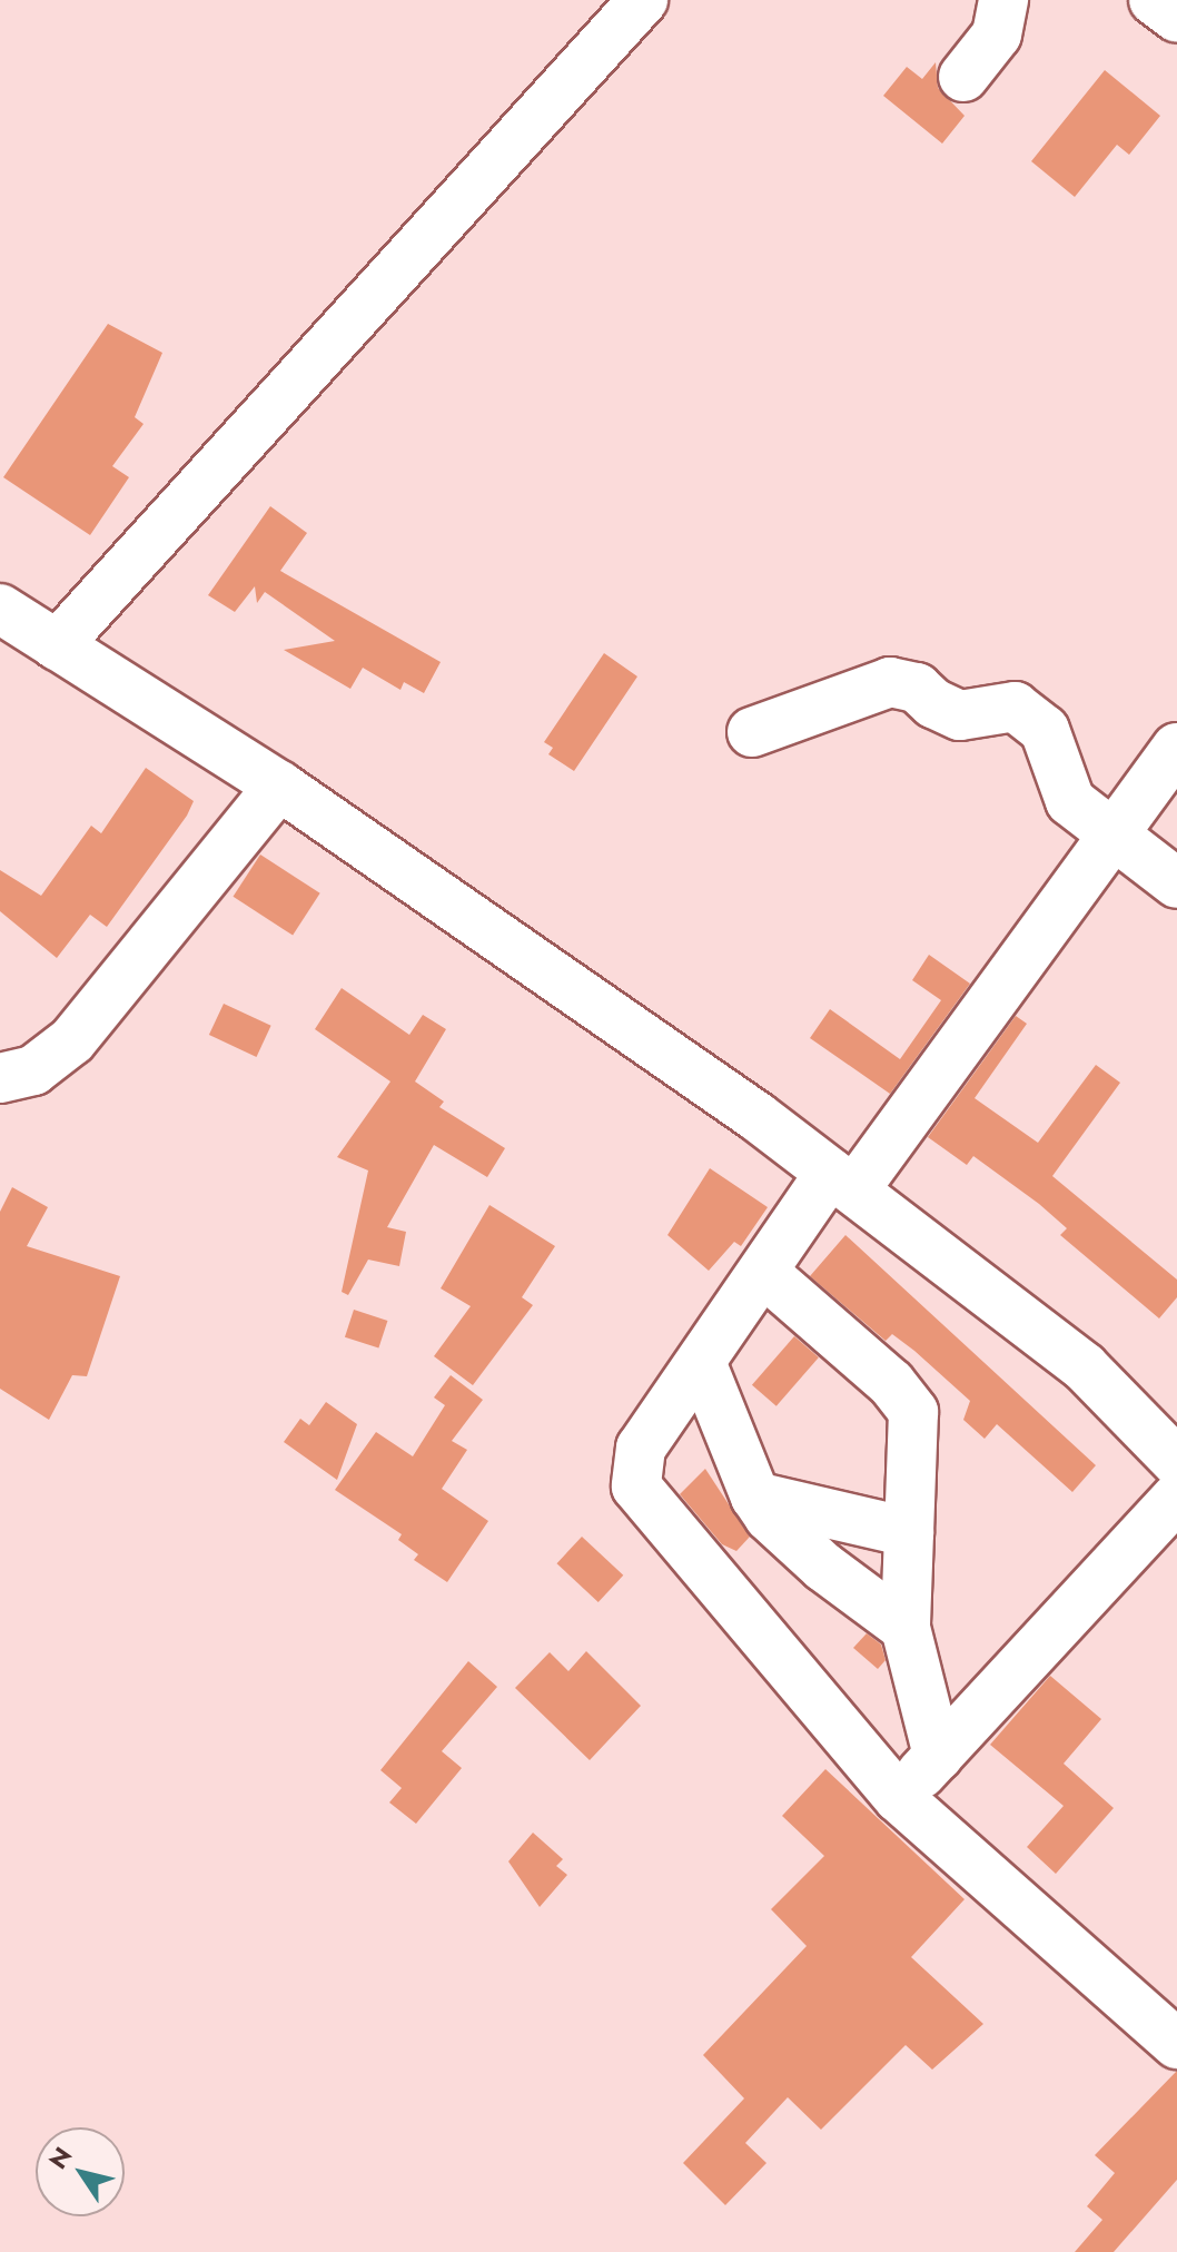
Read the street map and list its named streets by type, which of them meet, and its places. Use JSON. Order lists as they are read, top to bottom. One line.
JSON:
{"north":"top left"}
